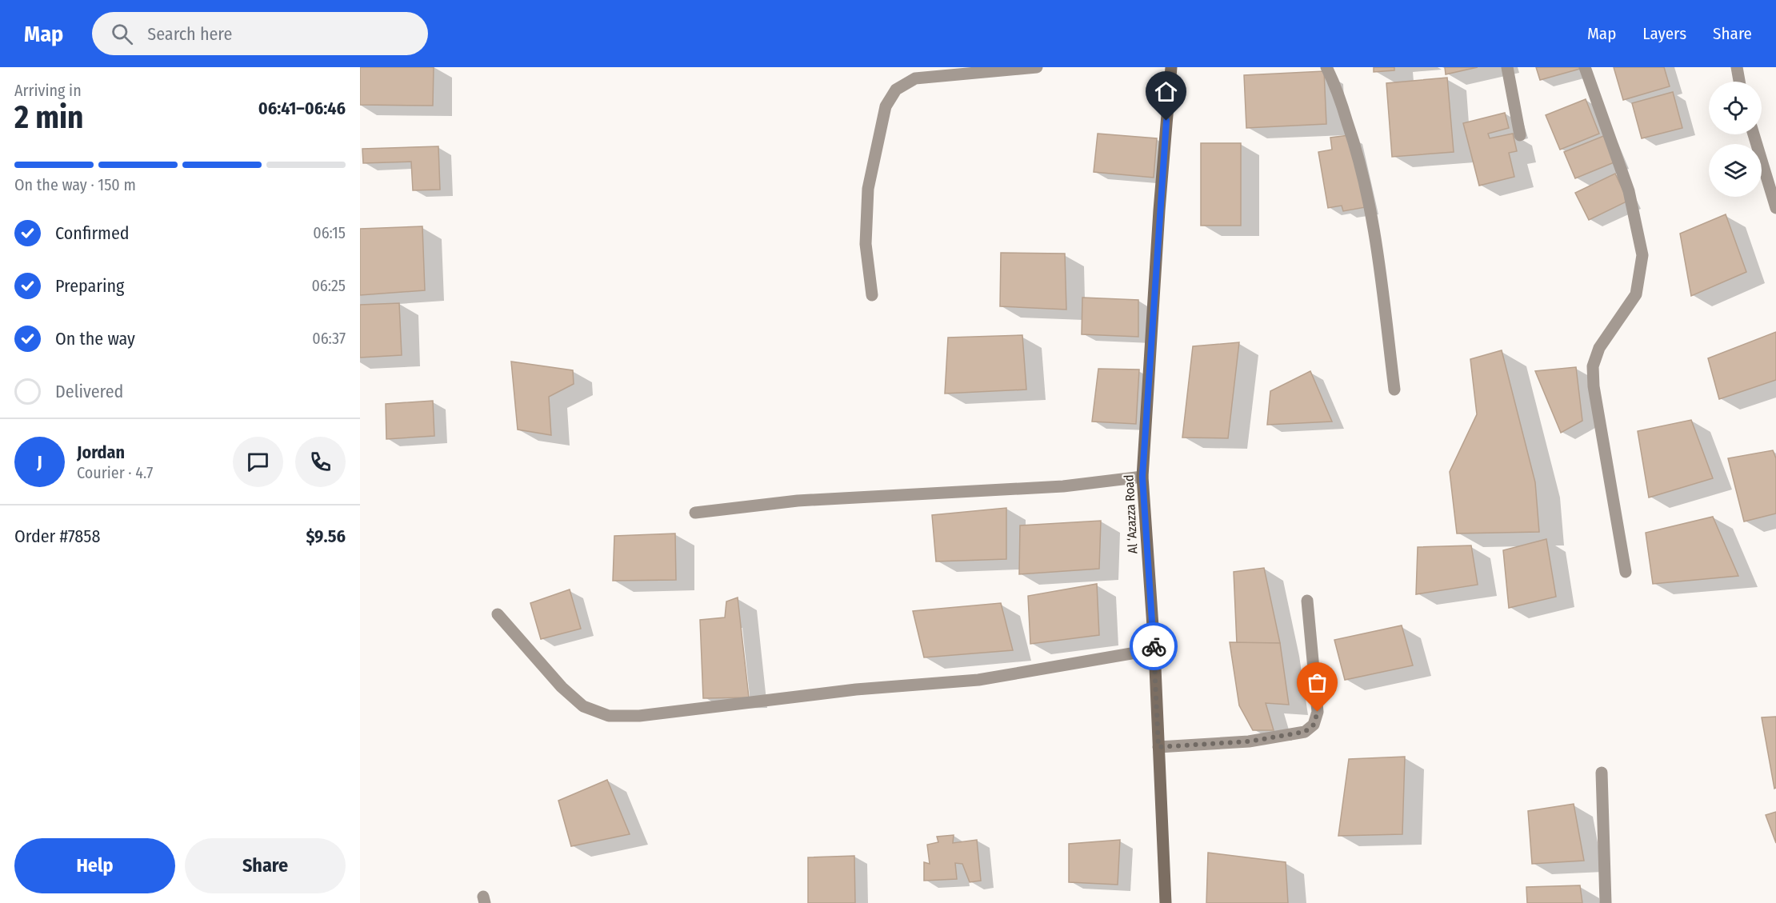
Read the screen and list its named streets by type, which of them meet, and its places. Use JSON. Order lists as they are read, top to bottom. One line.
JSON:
{"streets":{"street":["Al ‘Azazza Road"]},"page":{"header":"Map","search":"Search here","nav":["Map","Layers","Share"],"heading":["2 min","Arriving in","06:41–06:46"],"panel":["Jordan","Courier · 4.7","Order #7858","$9.56"],"bar":"On the way · 150 m","list":[["Confirmed","06:15"],["Preparing","06:25"],["On the way","06:37"],"Delivered"],"round":"J","buttons":["Help","Share"]}}
